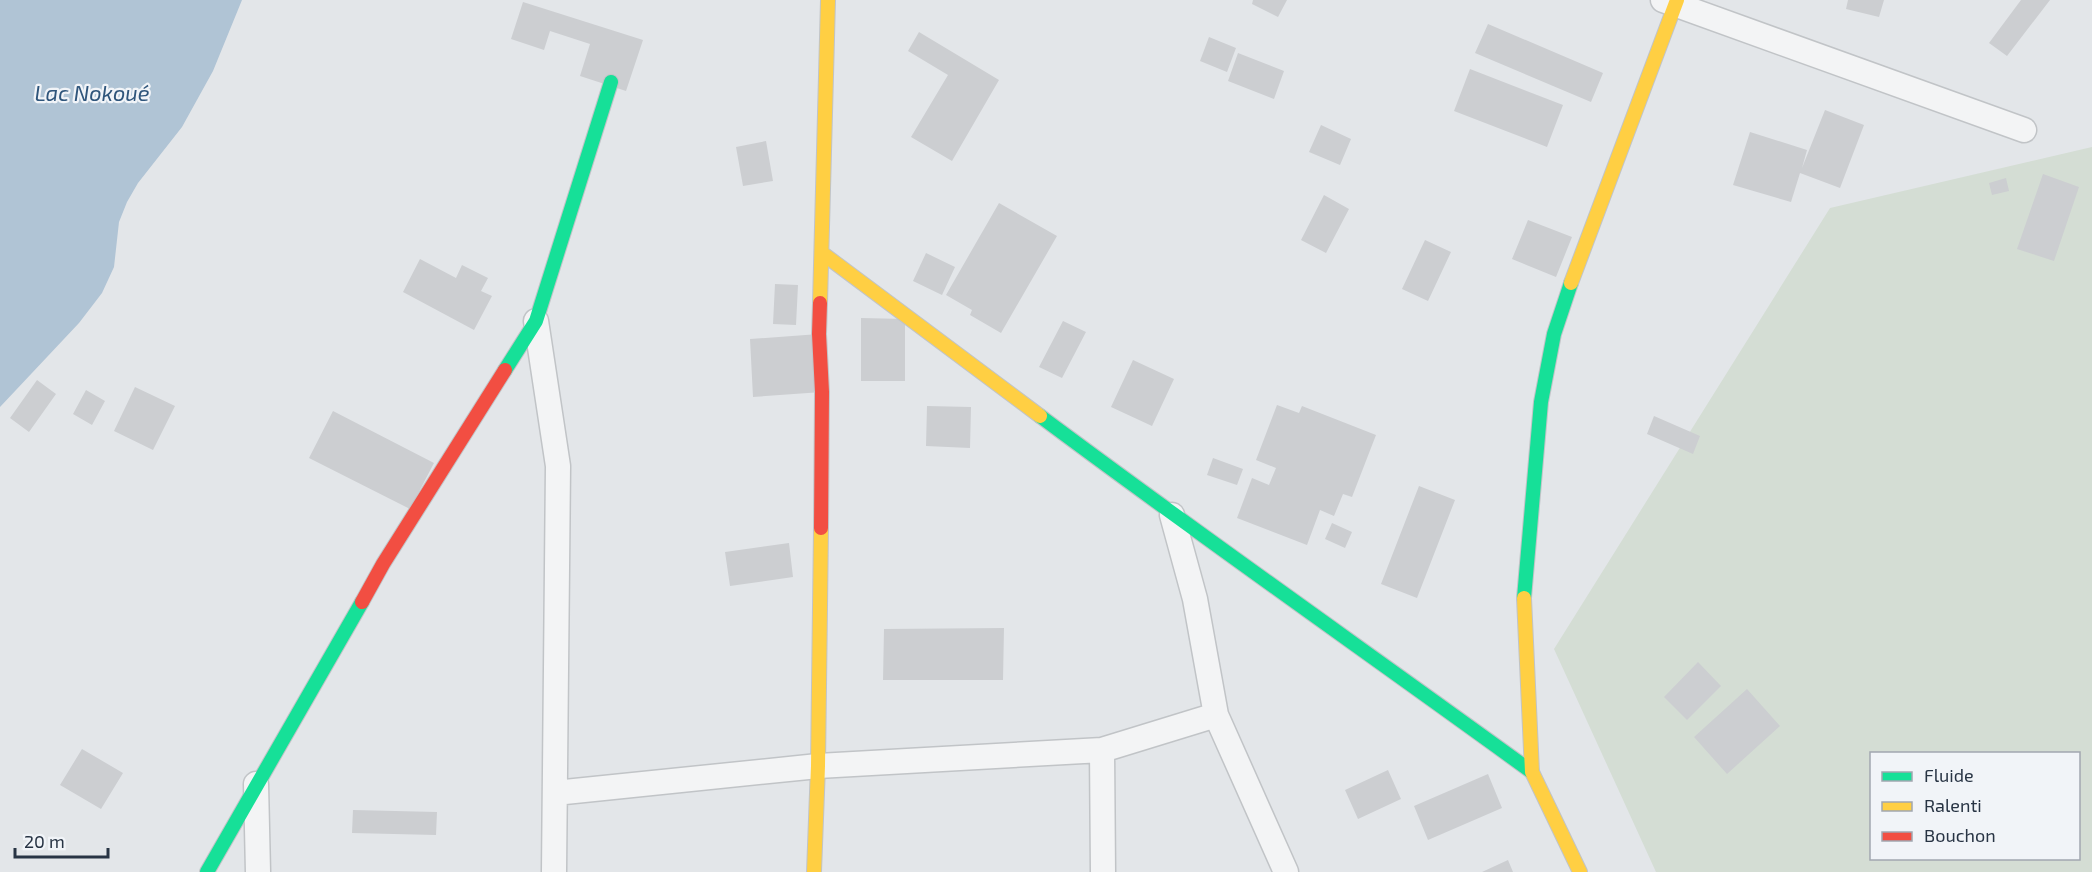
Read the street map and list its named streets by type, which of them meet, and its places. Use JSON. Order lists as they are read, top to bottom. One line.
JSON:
{"water":["Lac Nokoué"],"legend":["Fluide","Ralenti","Bouchon"],"scale_bar":"20 m"}
